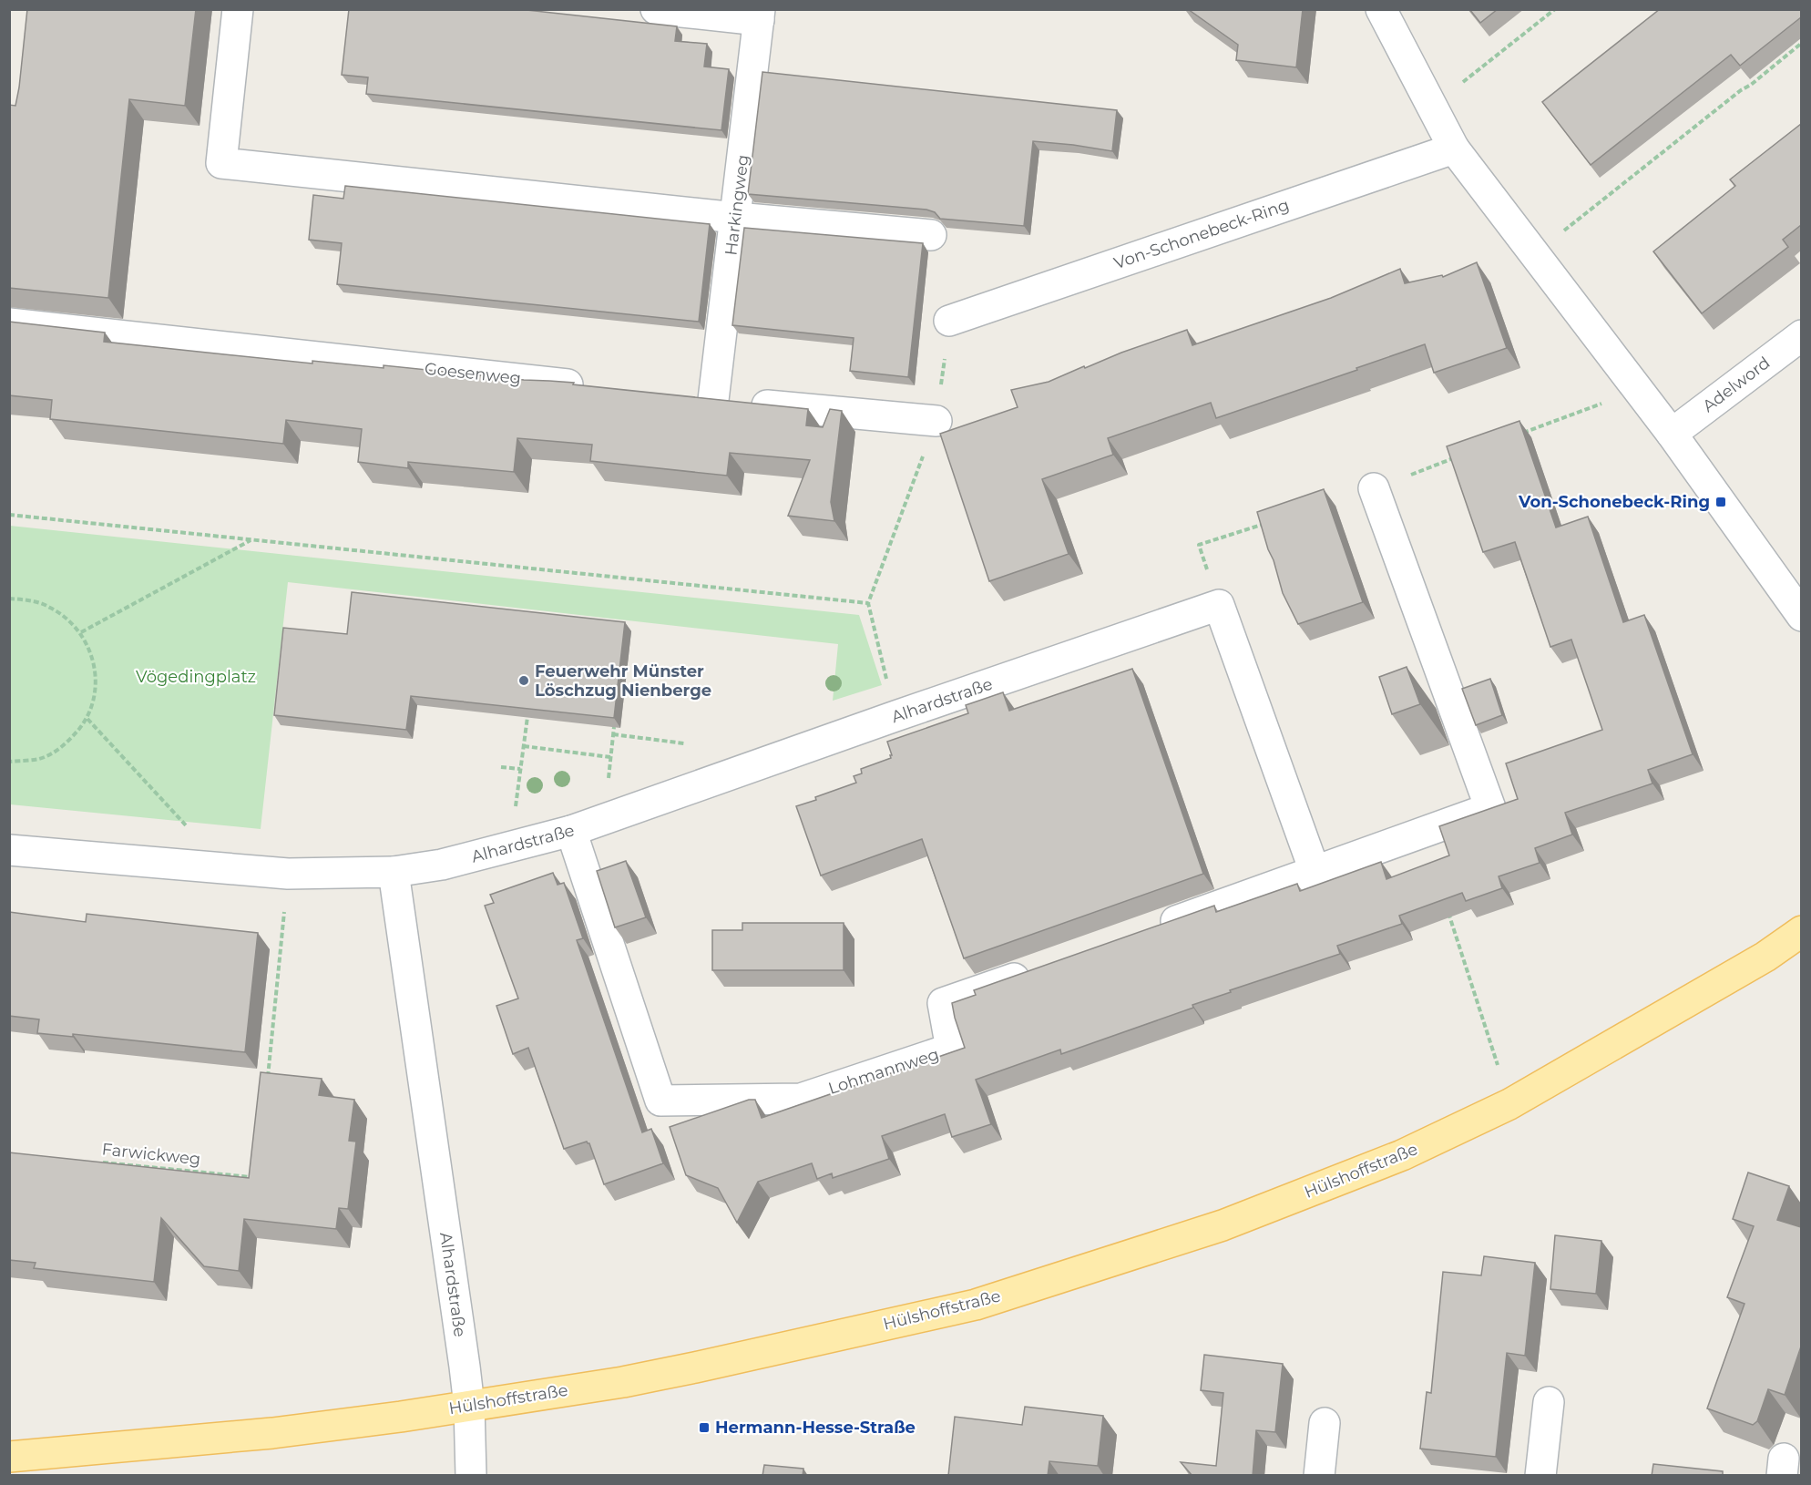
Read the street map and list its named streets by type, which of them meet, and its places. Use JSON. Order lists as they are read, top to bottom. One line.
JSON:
{"streets":{"main road":["Hülshoffstraße"],"street":["Harkingweg","Von-Schonebeck-Ring","Goesenweg","Adelword","Alhardstraße","Lohmannweg"],"path":["Farwickweg"]},"crossings":[["Alhardstraße","Lohmannweg"],["Alhardstraße","Hülshoffstraße"]],"parks":["Vögedingplatz"],"places":{"transit":["Von-Schonebeck-Ring","Hermann-Hesse-Straße"],"other":["Feuerwehr Münster Löschzug Nienberge"]}}
